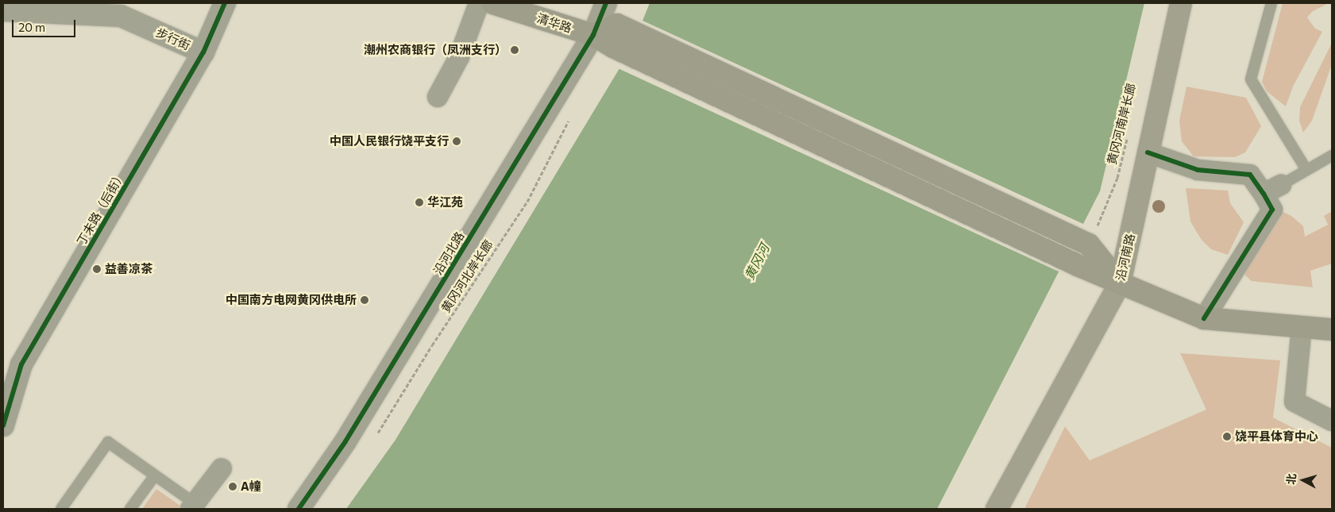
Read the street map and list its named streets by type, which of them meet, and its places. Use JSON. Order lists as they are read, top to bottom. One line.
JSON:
{"streets":{"main road":["清华路","沿河南路"],"street":["步行街","丁未路（后街）","沿河北路"],"path":["黄冈河南岸长廊","黄冈河北岸长廊"]},"crossings":[["清华路","沿河北路"],["步行街","丁未路（后街）"]],"water":["黄冈河"],"places":["潮州农商银行（凤洲支行）","中国人民银行饶平支行","华江苑","益善凉茶","中国南方电网黄冈供电所","饶平县体育中心","A幢"],"scale_bar":"20 m","north":"left"}
